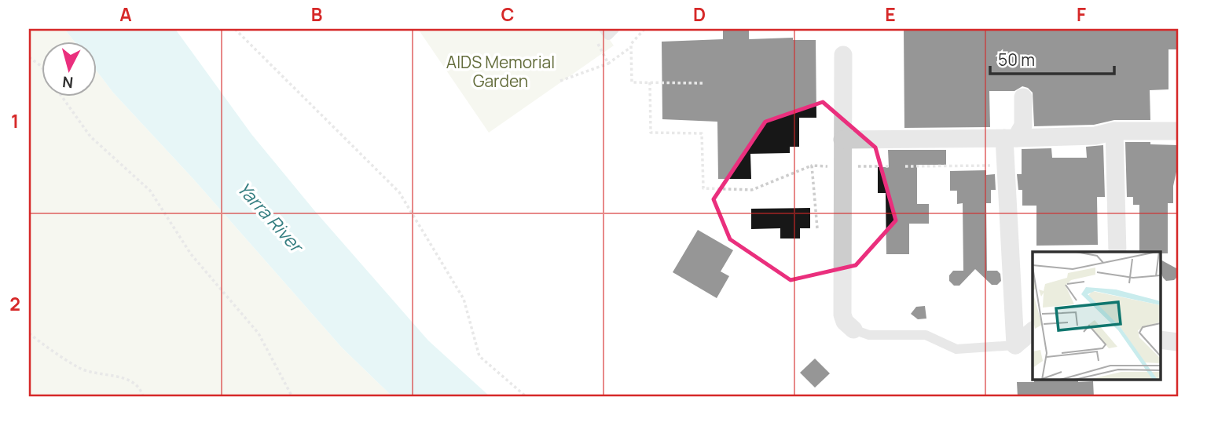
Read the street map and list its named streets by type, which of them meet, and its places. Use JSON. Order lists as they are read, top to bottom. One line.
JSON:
{"water":["Yarra River"],"parks":["AIDS Memorial Garden"],"scale_bar":"50 m","north":"bottom","grid":{"columns":["A","B","C","D","E","F"],"rows":["1","2"]}}
